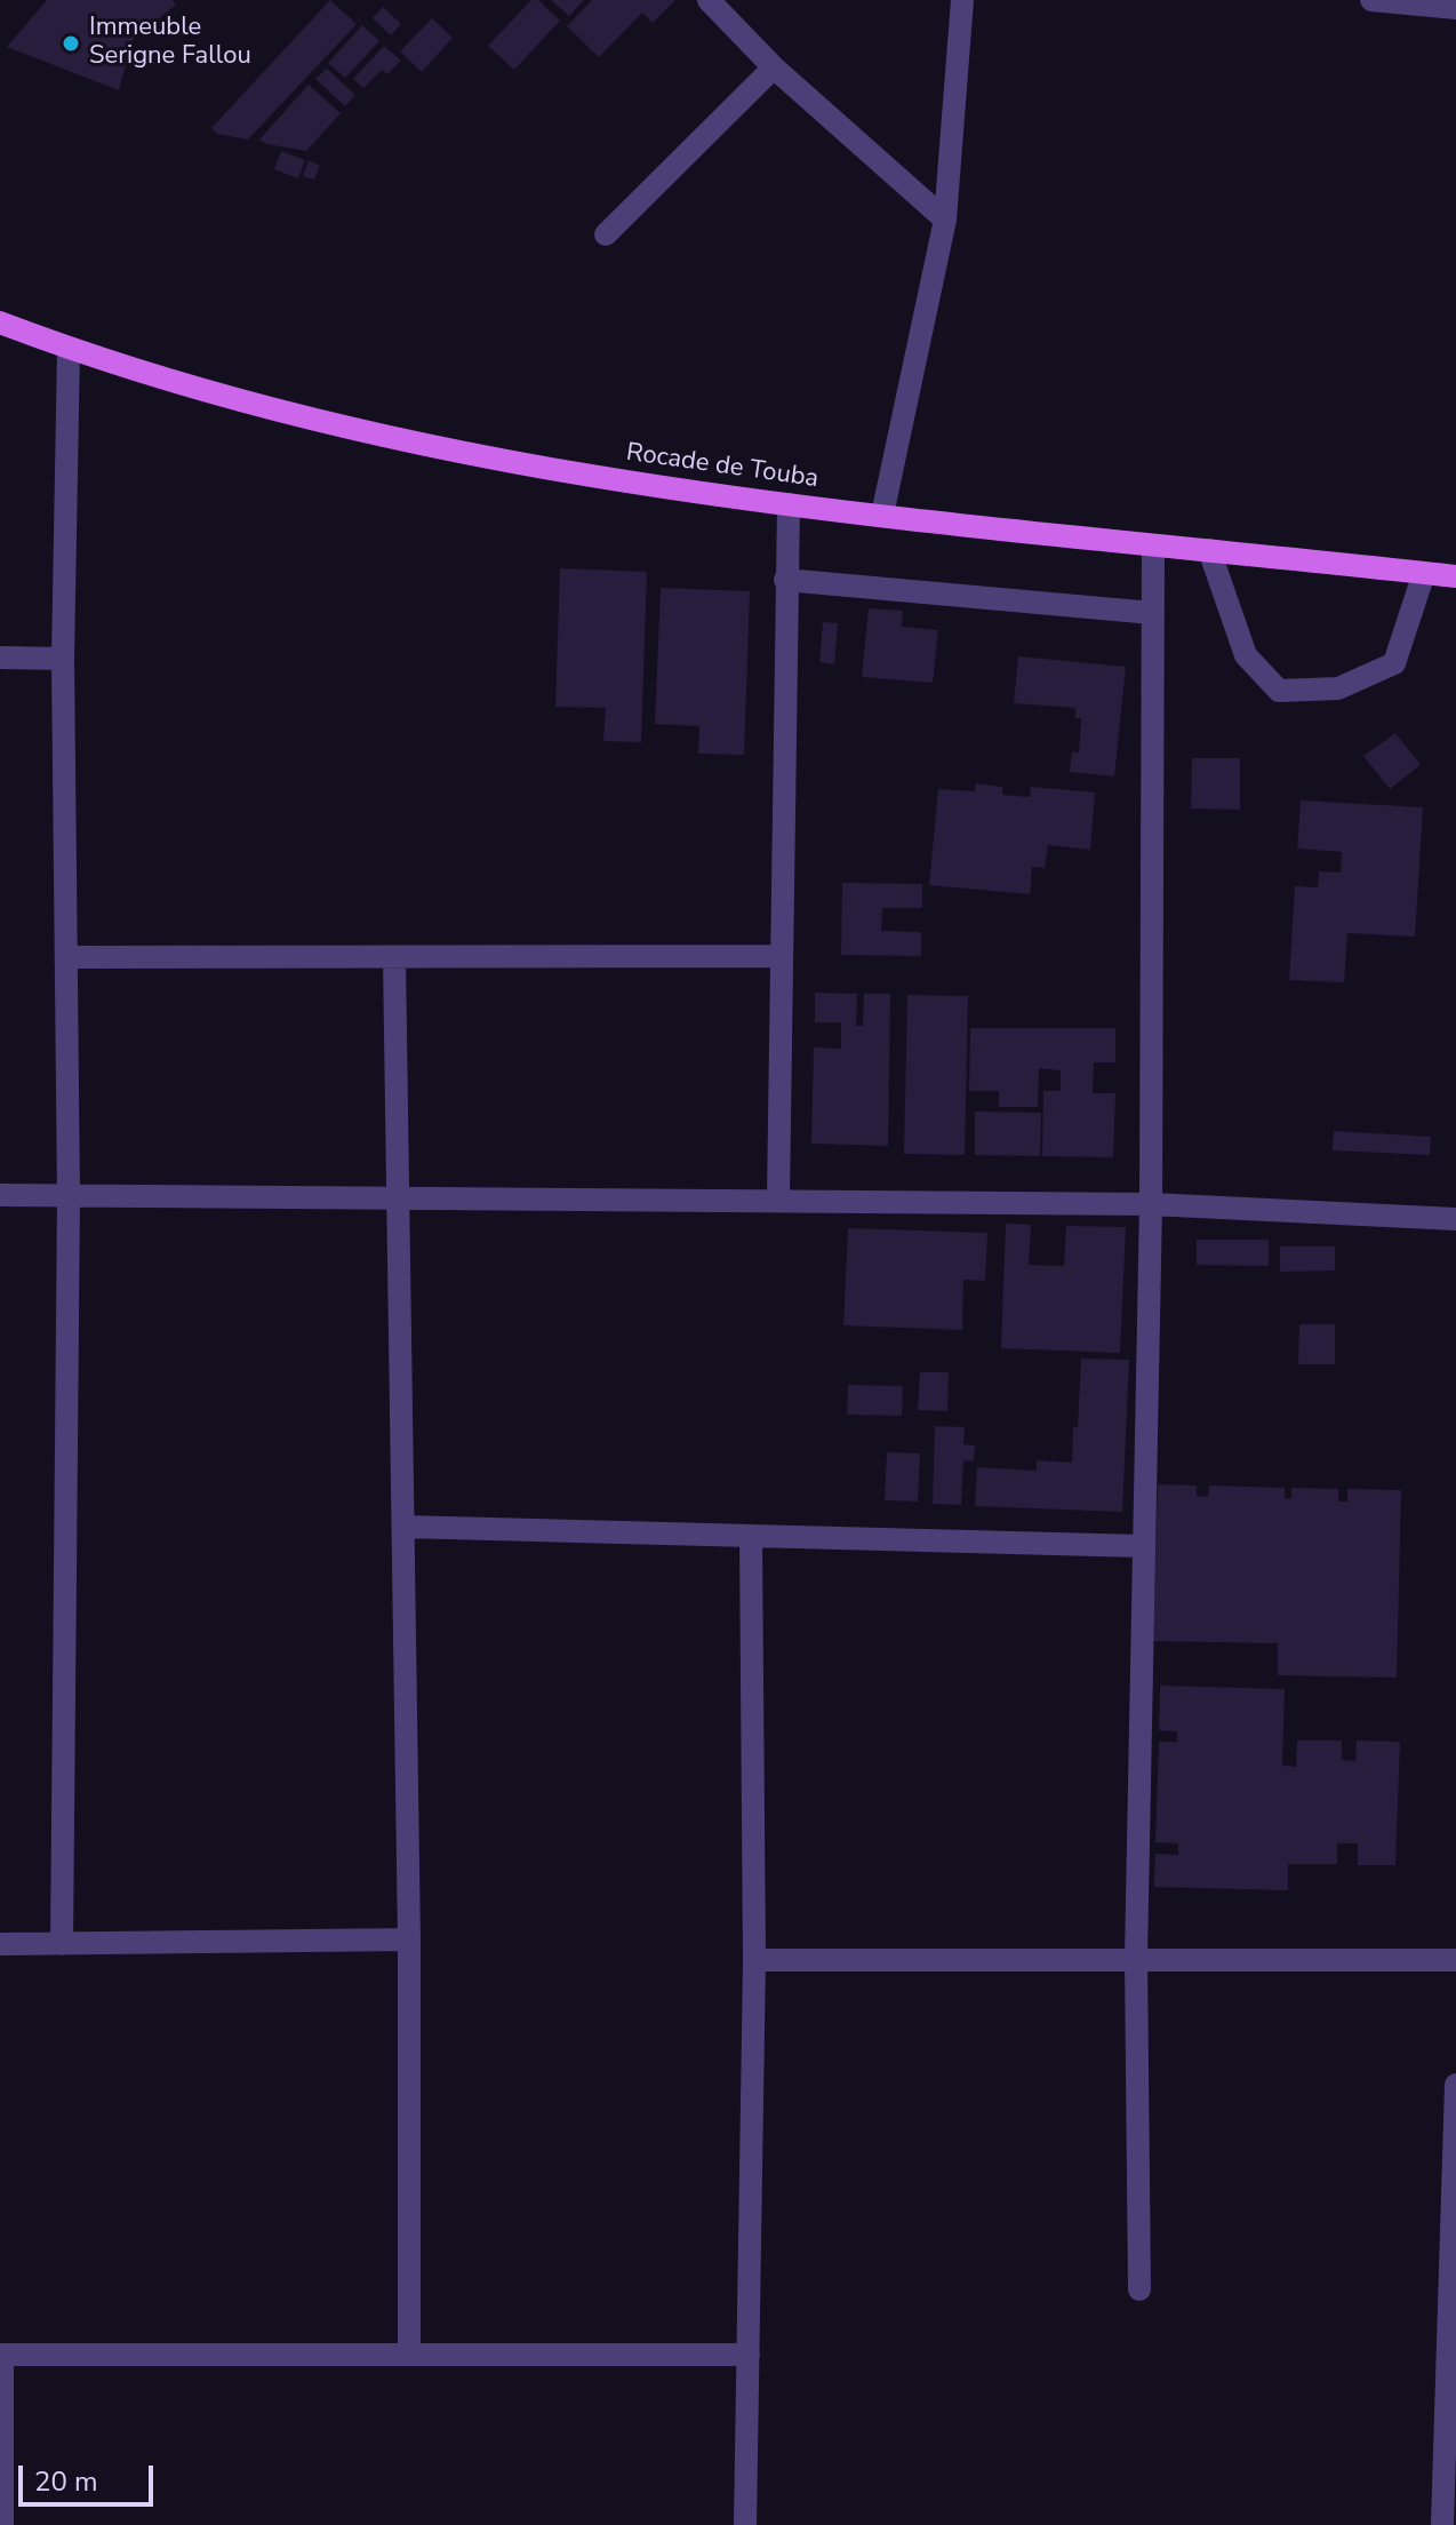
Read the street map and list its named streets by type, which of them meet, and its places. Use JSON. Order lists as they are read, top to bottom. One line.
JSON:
{"streets":{"main road":["Rocade de Touba"]},"places":["Immeuble Serigne Fallou"],"scale_bar":"20 m"}
